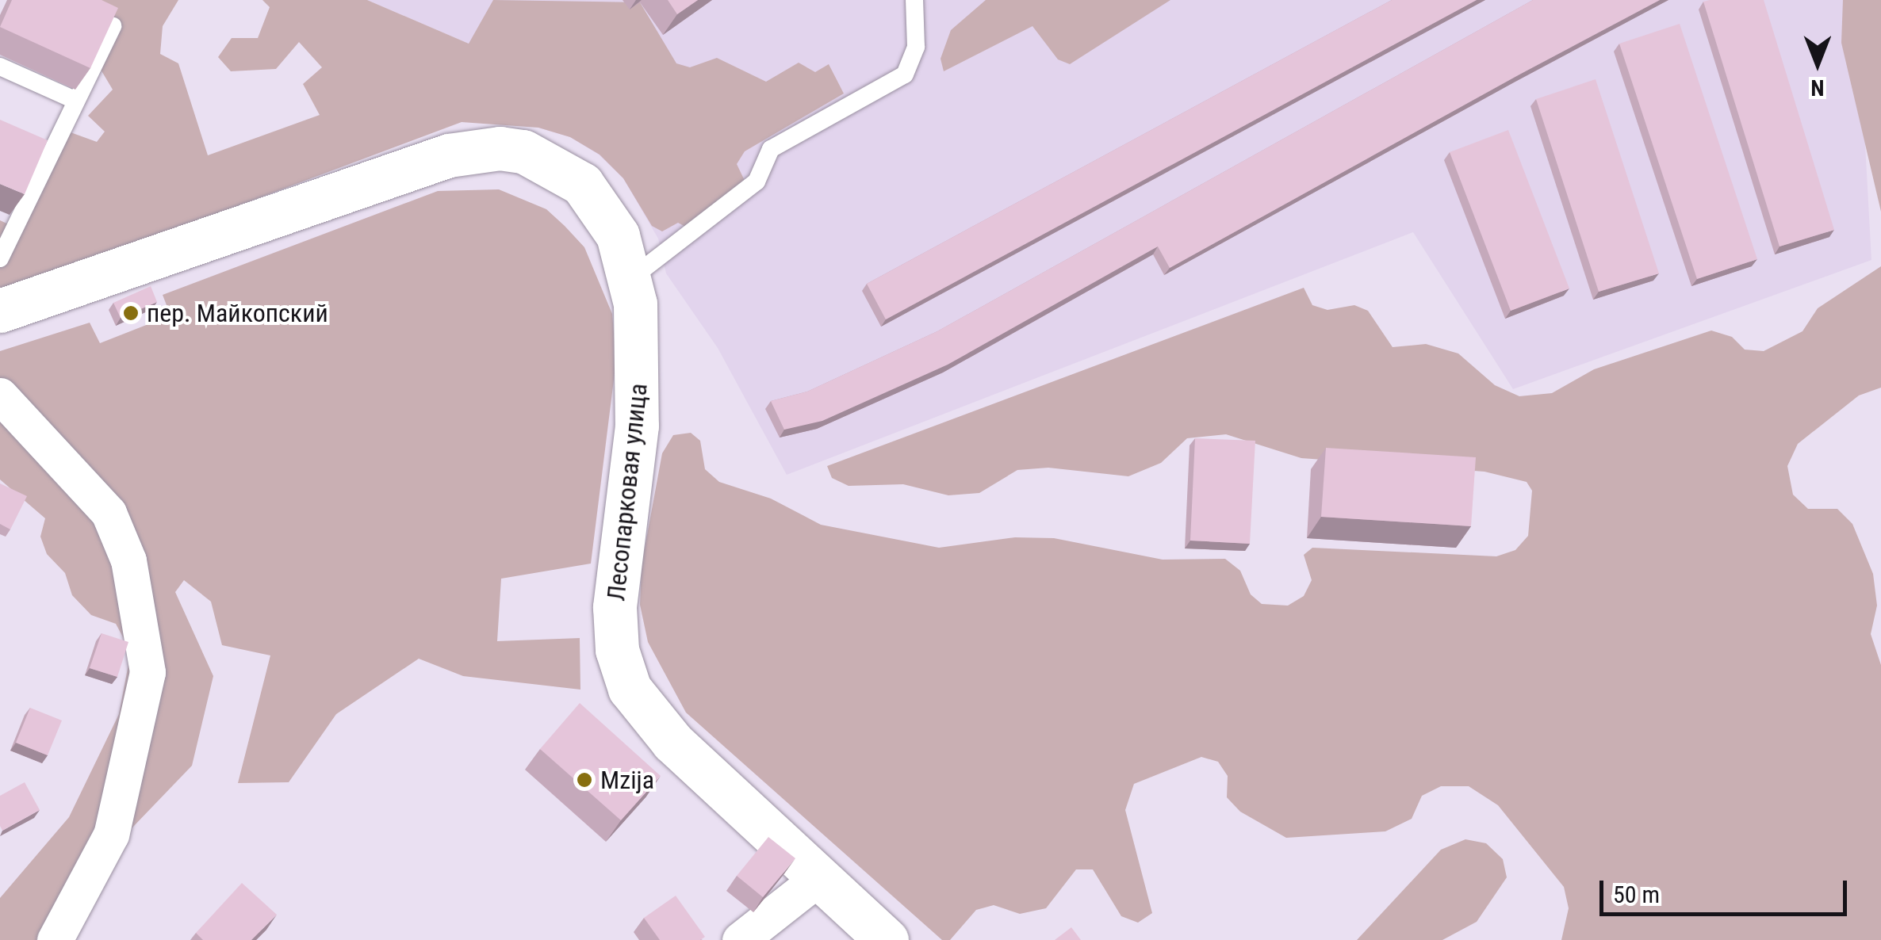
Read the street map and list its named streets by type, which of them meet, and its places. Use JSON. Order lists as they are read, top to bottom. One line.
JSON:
{"streets":{"main road":["Лесопарковая улица"]},"places":["пер. Майкопский","Mzija"],"scale_bar":"50 m","north":"bottom"}
